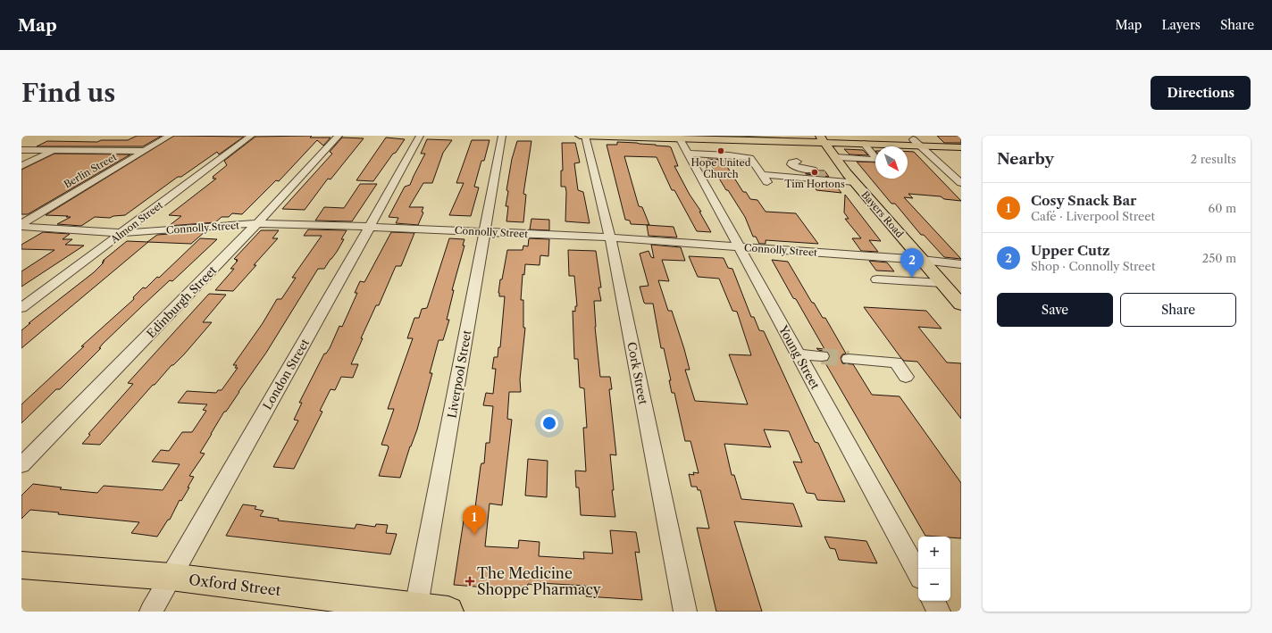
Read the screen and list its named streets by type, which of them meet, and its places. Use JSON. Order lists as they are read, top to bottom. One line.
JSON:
{"streets":{"main road":["Bayers Road","Oxford Street"],"street":["Berlin Street","Almon Street","Connolly Street","Edinburgh Street","Young Street","Cork Street","London Street","Liverpool Street"]},"crossings":[["Bayers Road","Connolly Street"],["Almon Street","Connolly Street"],["Connolly Street","Edinburgh Street"],["Connolly Street","Young Street"],["Connolly Street","Cork Street"],["Connolly Street","London Street"],["Connolly Street","Liverpool Street"],["London Street","Oxford Street"],["Liverpool Street","Oxford Street"]],"places":{"other":["Hope United Church","Tim Hortons"],"health":["The Medicine Shoppe Pharmacy"]},"north":"bottom right","page":{"header":"Map","nav":["Map","Layers","Share"],"buttons":["Directions",["Save","Share"]],"title":"Find us","heading":["Nearby","2 results"],"list":[{"mark":"1","name":"Cosy Snack Bar","note":"Café · Liverpool Street","value":"60 m"},{"mark":"2","name":"Upper Cutz","note":"Shop · Connolly Street","value":"250 m"}],"pins":["2","1"],"map_buttons":["+","−"]}}
